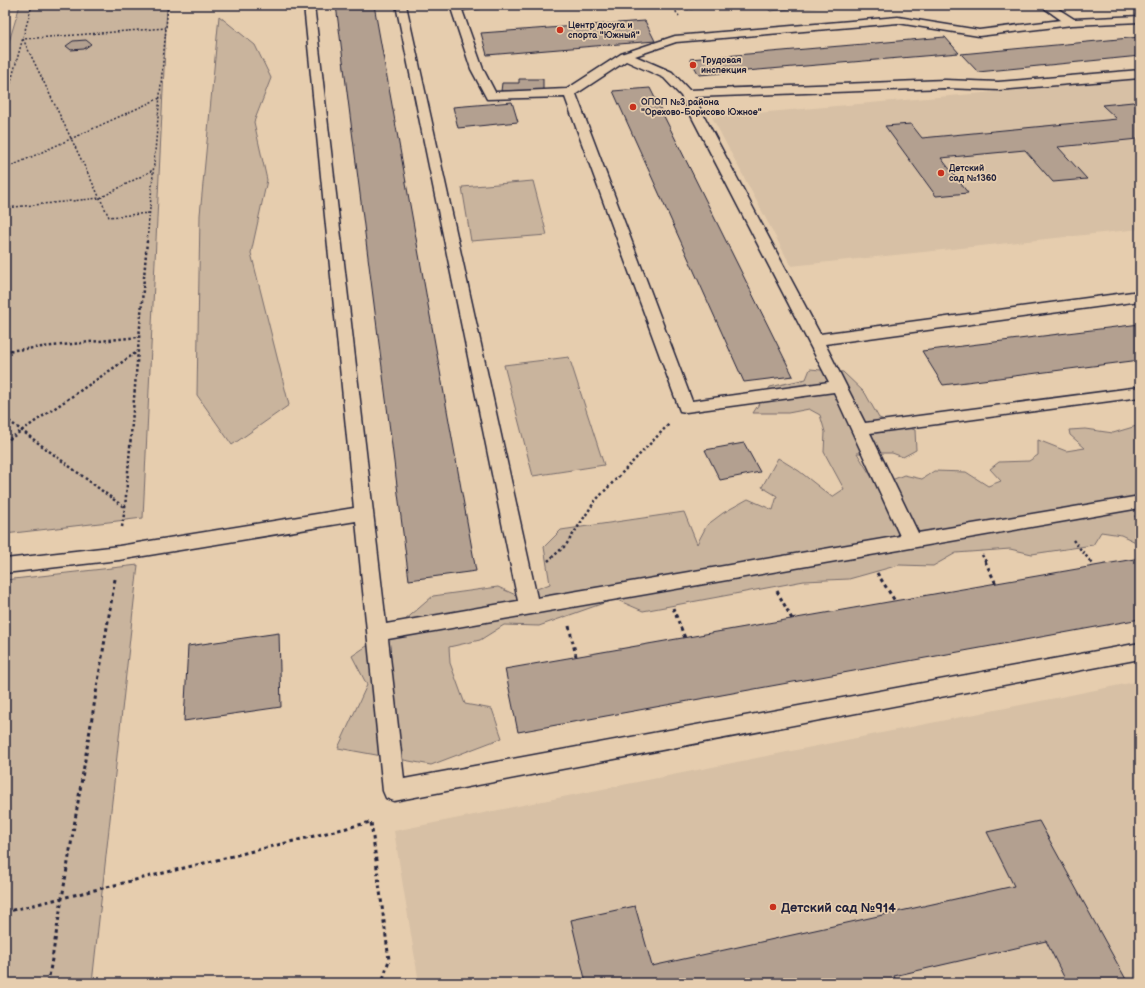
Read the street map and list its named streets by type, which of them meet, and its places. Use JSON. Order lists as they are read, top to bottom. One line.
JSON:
{"places":["Центр досуга и спорта \"Южный\"","Трудовая инспекция","ОПОП №3 района \"Орехово-Борисово Южное\"","Детский сад №1360","Детский сад №914"]}
